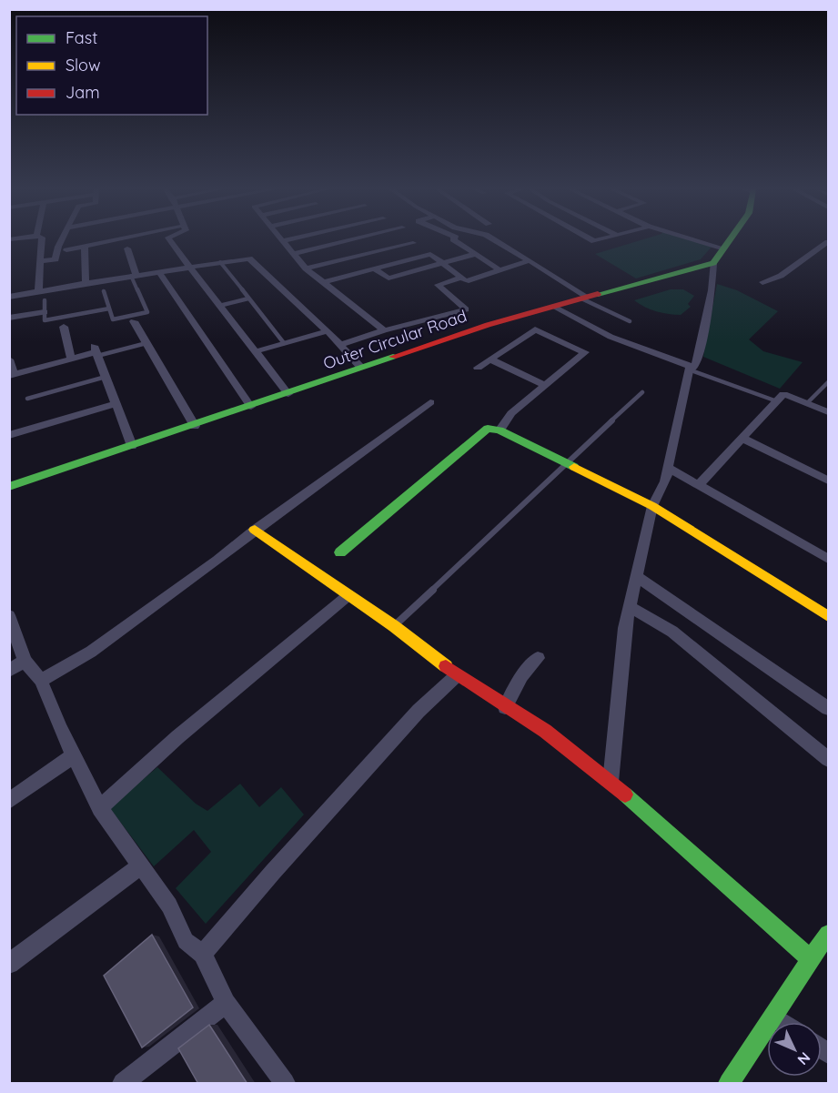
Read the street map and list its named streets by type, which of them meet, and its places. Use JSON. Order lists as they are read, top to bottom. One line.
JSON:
{"streets":{"main road":["Outer Circular Road"]},"legend":["Fast","Slow","Jam"],"north":"bottom right"}
